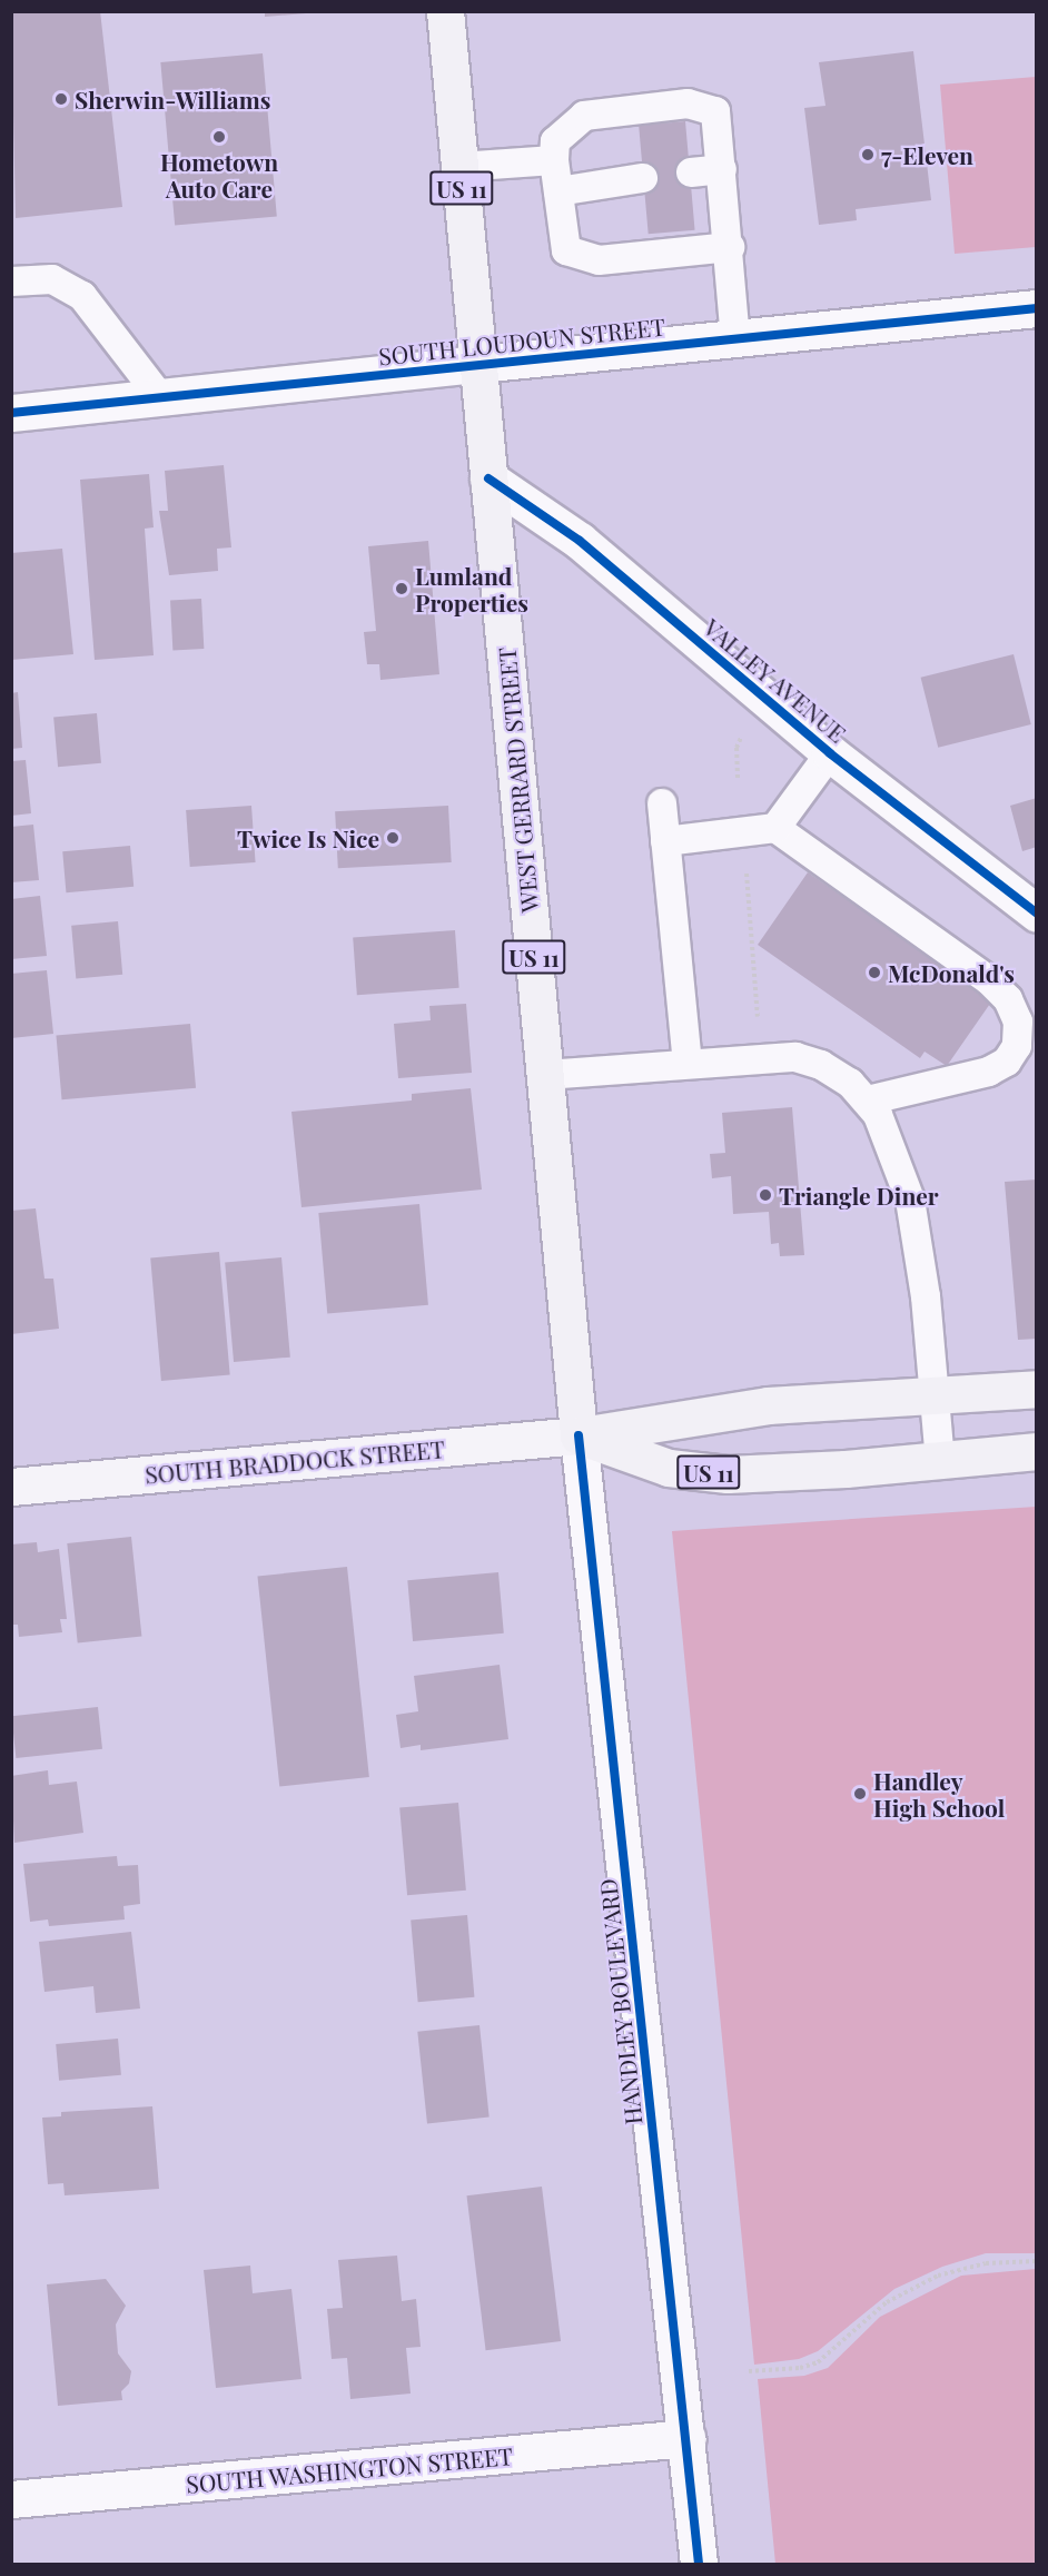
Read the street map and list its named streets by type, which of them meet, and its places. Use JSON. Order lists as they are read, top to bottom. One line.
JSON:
{"streets":{"main road":["US 11","WEST GERRARD STREET","SOUTH BRADDOCK STREET"],"street":["SOUTH LOUDOUN STREET","VALLEY AVENUE","HANDLEY BOULEVARD","SOUTH WASHINGTON STREET"]},"crossings":[["US 11","SOUTH LOUDOUN STREET"],["US 11","WEST GERRARD STREET"],["SOUTH LOUDOUN STREET","WEST GERRARD STREET"],["VALLEY AVENUE","WEST GERRARD STREET"],["WEST GERRARD STREET","SOUTH BRADDOCK STREET"],["WEST GERRARD STREET","HANDLEY BOULEVARD"],["SOUTH BRADDOCK STREET","HANDLEY BOULEVARD"],["HANDLEY BOULEVARD","SOUTH WASHINGTON STREET"]],"places":["Sherwin-Williams","Hometown Auto Care","7-Eleven","Lumland Properties","Twice Is Nice","McDonald's","Triangle Diner","Handley High School"]}
